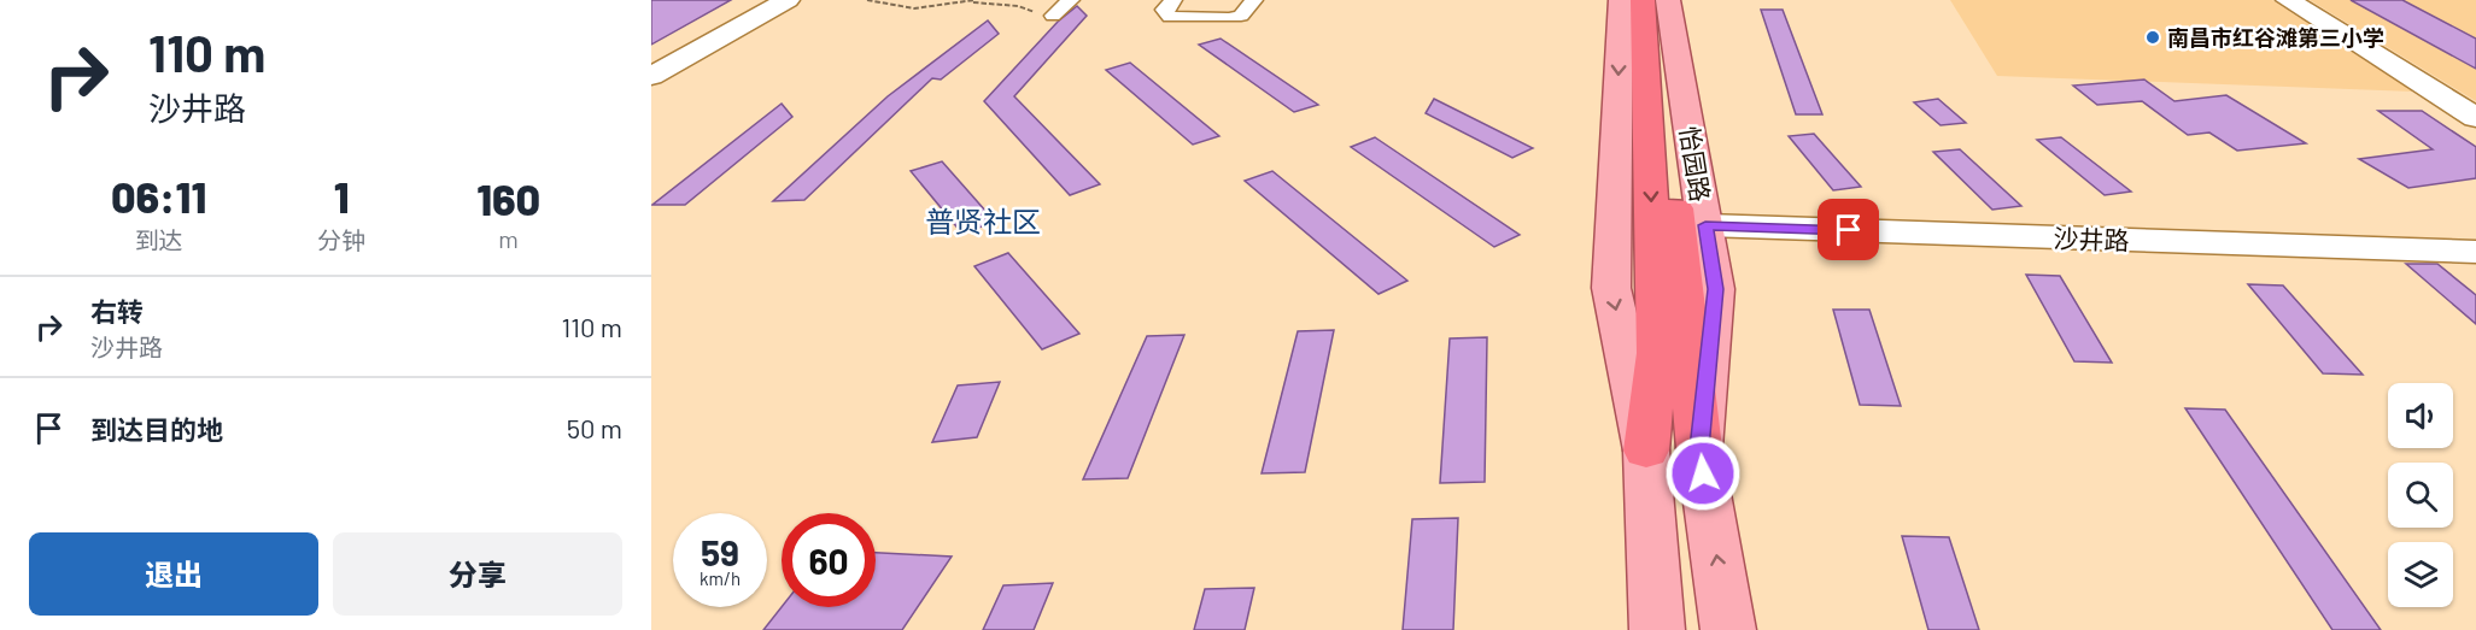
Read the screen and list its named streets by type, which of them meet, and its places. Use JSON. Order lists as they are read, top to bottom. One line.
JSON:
{"streets":{"main road":["怡园路"],"street":["沙井路"]},"crossings":[["怡园路","沙井路"]],"districts":["普贤社区"],"places":["南昌市红谷滩第三小学"],"page":{"turn":["110 m","沙井路"],"eta":["06:11","到达","1","分钟","160","m"],"list":[{"name":"右转","note":"沙井路","value":"110 m"},{"name":"到达目的地","value":"50 m"}],"speed":"59 km/h","limit":"60","buttons":["退出","分享"]}}
